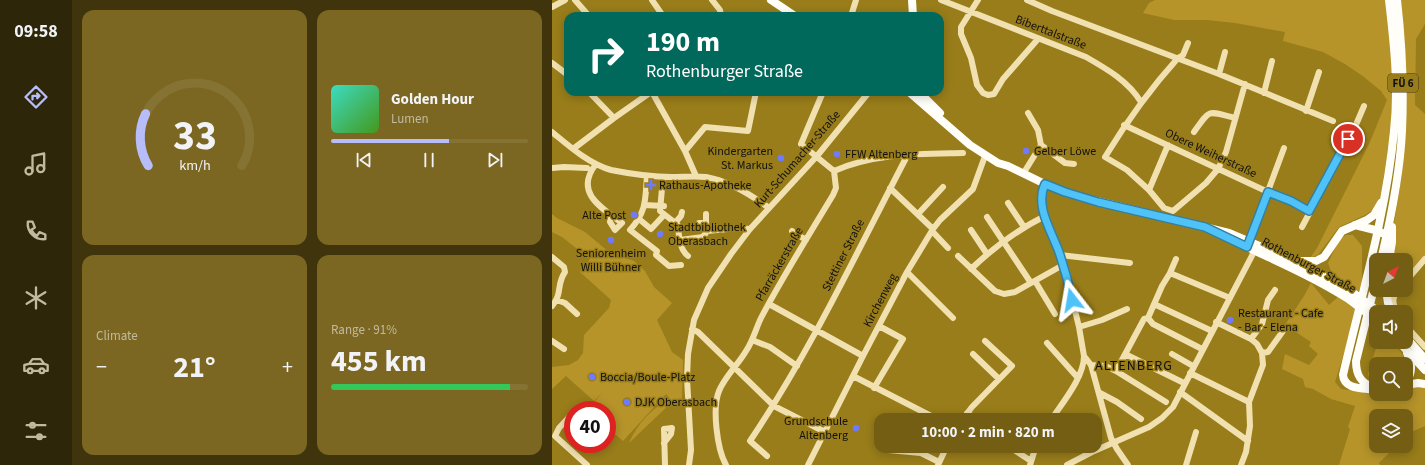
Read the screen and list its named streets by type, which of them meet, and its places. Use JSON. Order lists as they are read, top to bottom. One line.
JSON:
{"streets":{"main road":["FÜ 6","Rothenburger Straße"],"street":["Biberttalstraße","Obere Weiherstraße","Kurt-Schumacher-Straße","Stettiner Straße","Pfarräckerstraße","Kirchenweg"]},"crossings":[["Rothenburger Straße","Kirchenweg"]],"districts":["ALTENBERG"],"places":{"other":["Gelber Löwe","FFW Altenberg","Kindergarten St. Markus","Alte Post","Stadtbibliothek Oberasbach","Seniorenheim Willi Bühner","Restaurant - Cafe - Bar - Elena","Boccia/Boule-Platz","DJK Oberasbach","Grundschule Altenberg"],"health":["Rathaus-Apotheke"]},"north":"top right","page":{"tabs":"09:58","turn":["190 m","Rothenburger Straße"],"song":["Golden Hour","Lumen"],"tile":["Climate",["Range · 91%","455 km"]],"heat":["−","21°","+"],"limit":"40","trip":"10:00 · 2 min · 820 m","gauge":["33","km/h"]}}
